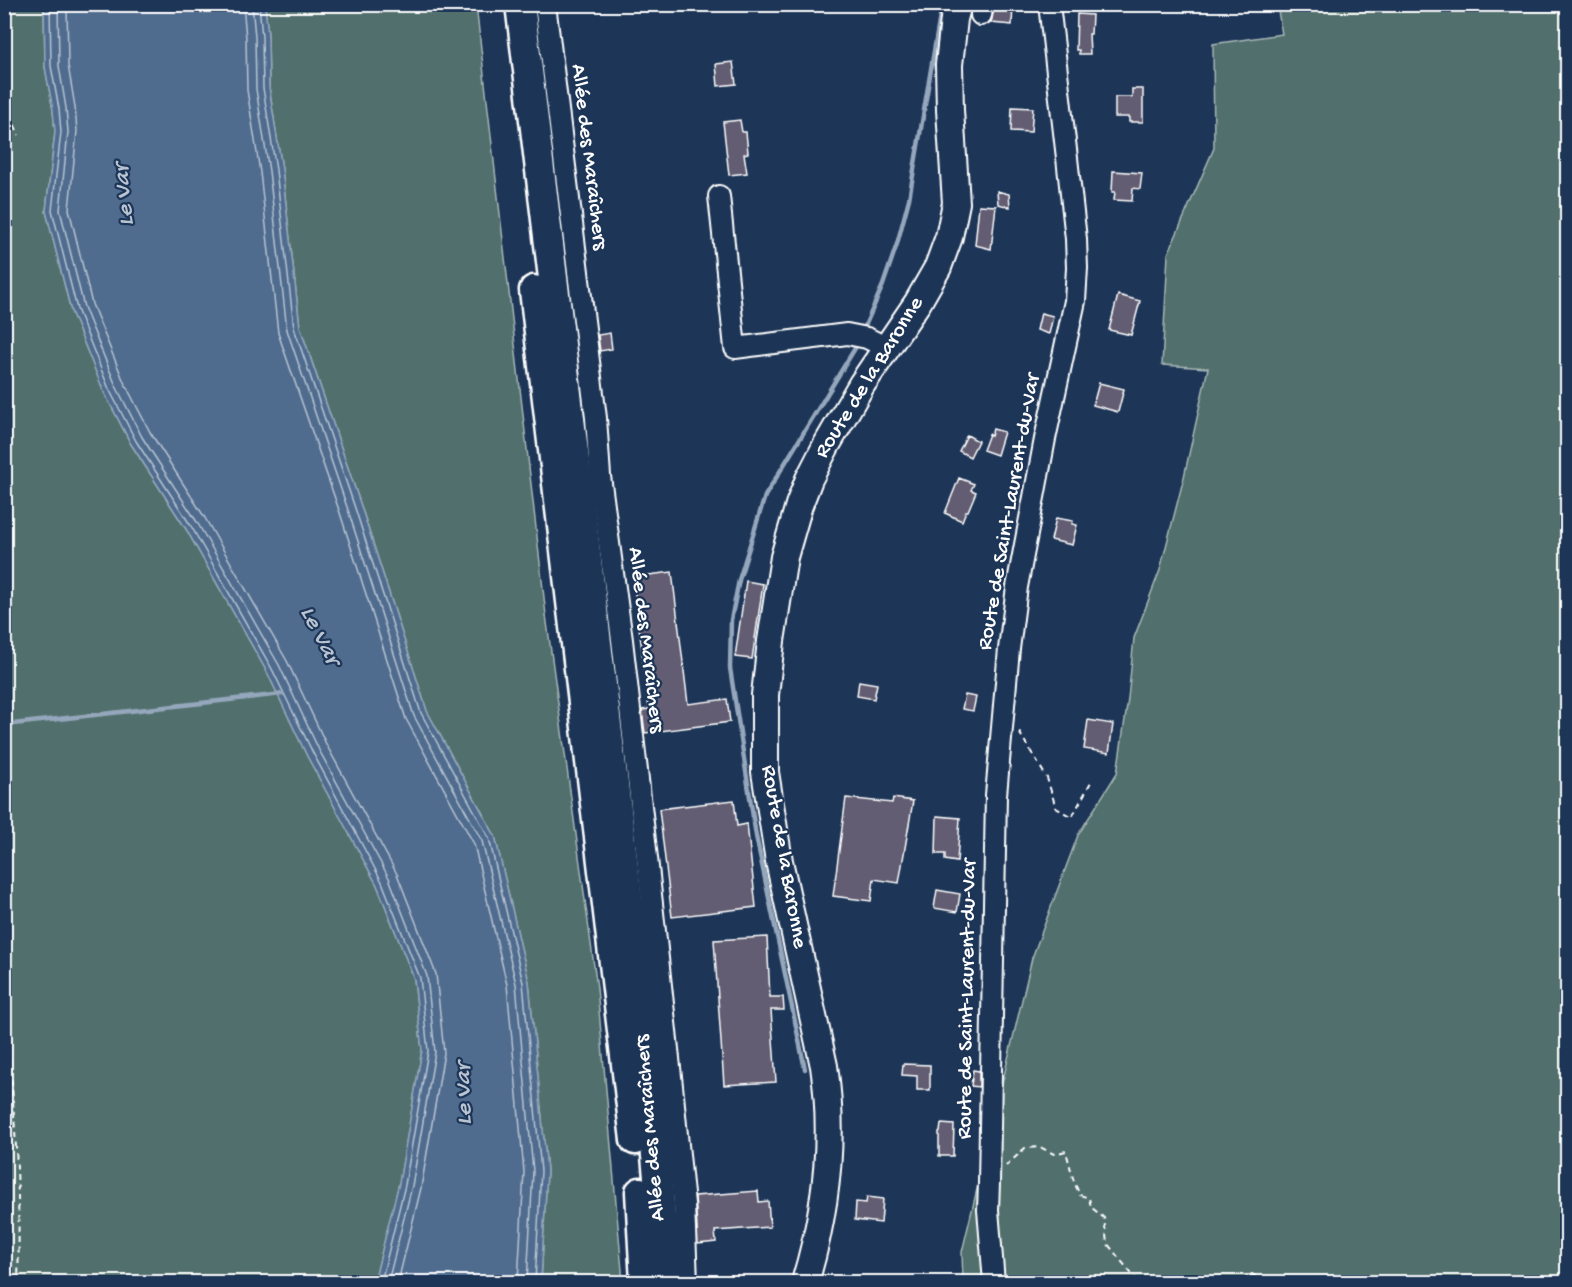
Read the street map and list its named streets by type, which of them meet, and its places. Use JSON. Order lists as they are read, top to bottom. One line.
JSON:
{"streets":{"main road":["Route de la Baronne"],"street":["Allée des Maraîchers","Route de Saint-Laurent-du-Var"]},"water":["Le Var"]}
